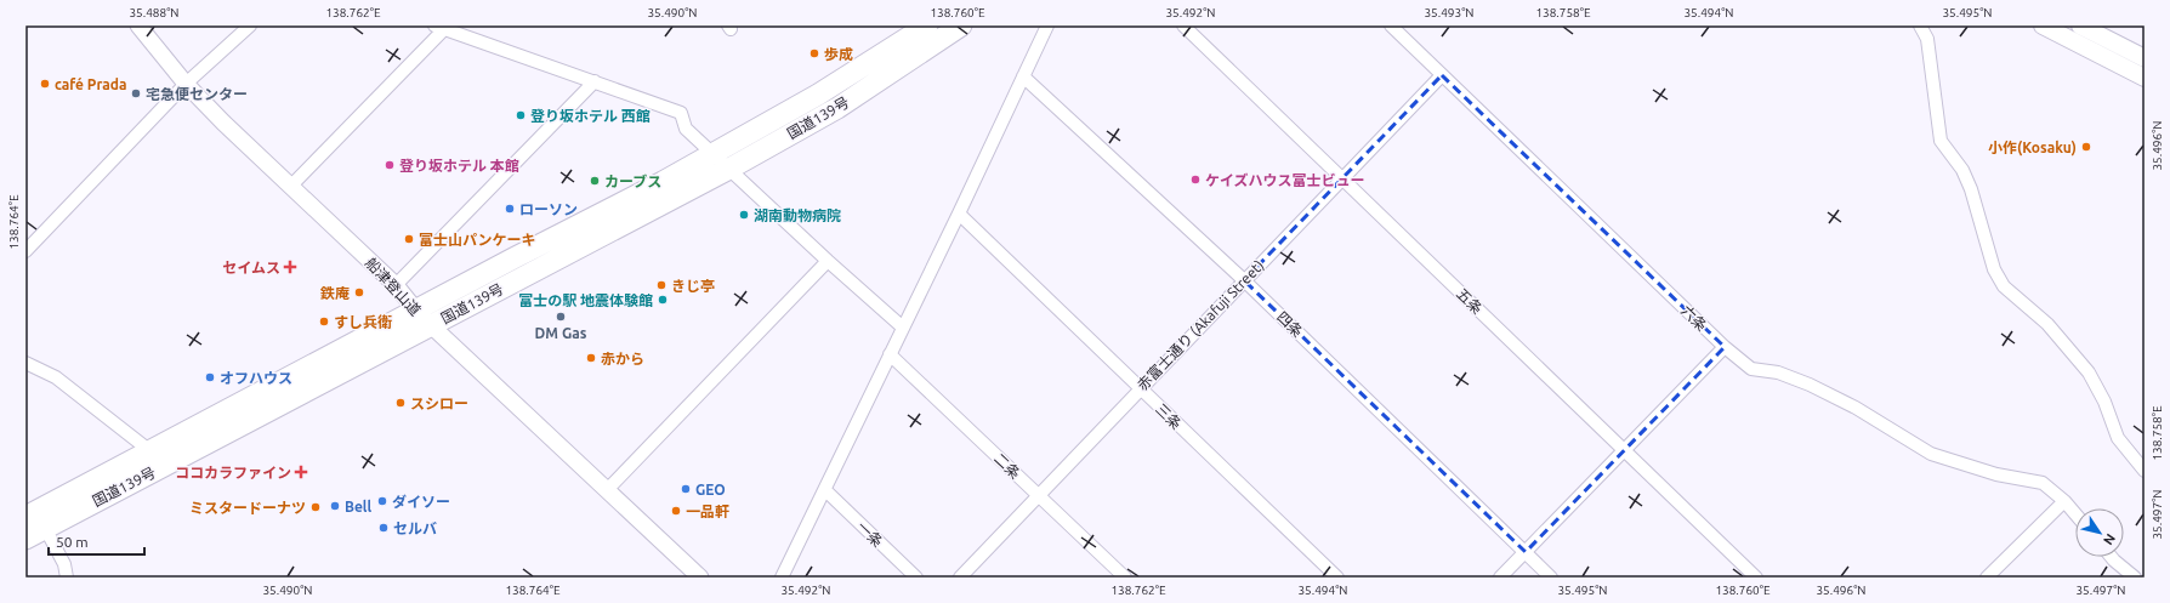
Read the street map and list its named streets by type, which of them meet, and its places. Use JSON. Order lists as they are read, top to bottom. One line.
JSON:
{"streets":{"highway":["国道139号"],"street":["船津登山道","五条","六条","四条","赤富士通り (Akafuji Street)","三条","二条","一条"]},"crossings":[["国道139号","船津登山道"],["五条","赤富士通り (Akafuji Street)"],["六条","赤富士通り (Akafuji Street)"],["四条","赤富士通り (Akafuji Street)"],["赤富士通り (Akafuji Street)","三条"],["赤富士通り (Akafuji Street)","二条"]],"places":{"other":["歩成","café Prada","宅急便センター","登り坂ホテル 西館","小作(Kosaku)","登り坂ホテル 本館","ケイズハウス富士ビュー","カーブス","ローソン","湖南動物病院","富士山パンケーキ","きじ亭","鉄庵","富士の駅 地震体験館","DM Gas","すし兵衛","赤から","オフハウス","スシロー","GEO","ダイソー","Bell","ミスタードーナツ","一品軒","セルバ"],"health":["セイムス","ココカラファイン"]},"scale_bar":"50 m","north":"bottom right","coordinates":["35.488°N","138.762°E","35.490°N","138.760°E","35.492°N","35.493°N","138.758°E","35.494°N","35.495°N","35.496°N","138.764°E","35.497°N"]}
